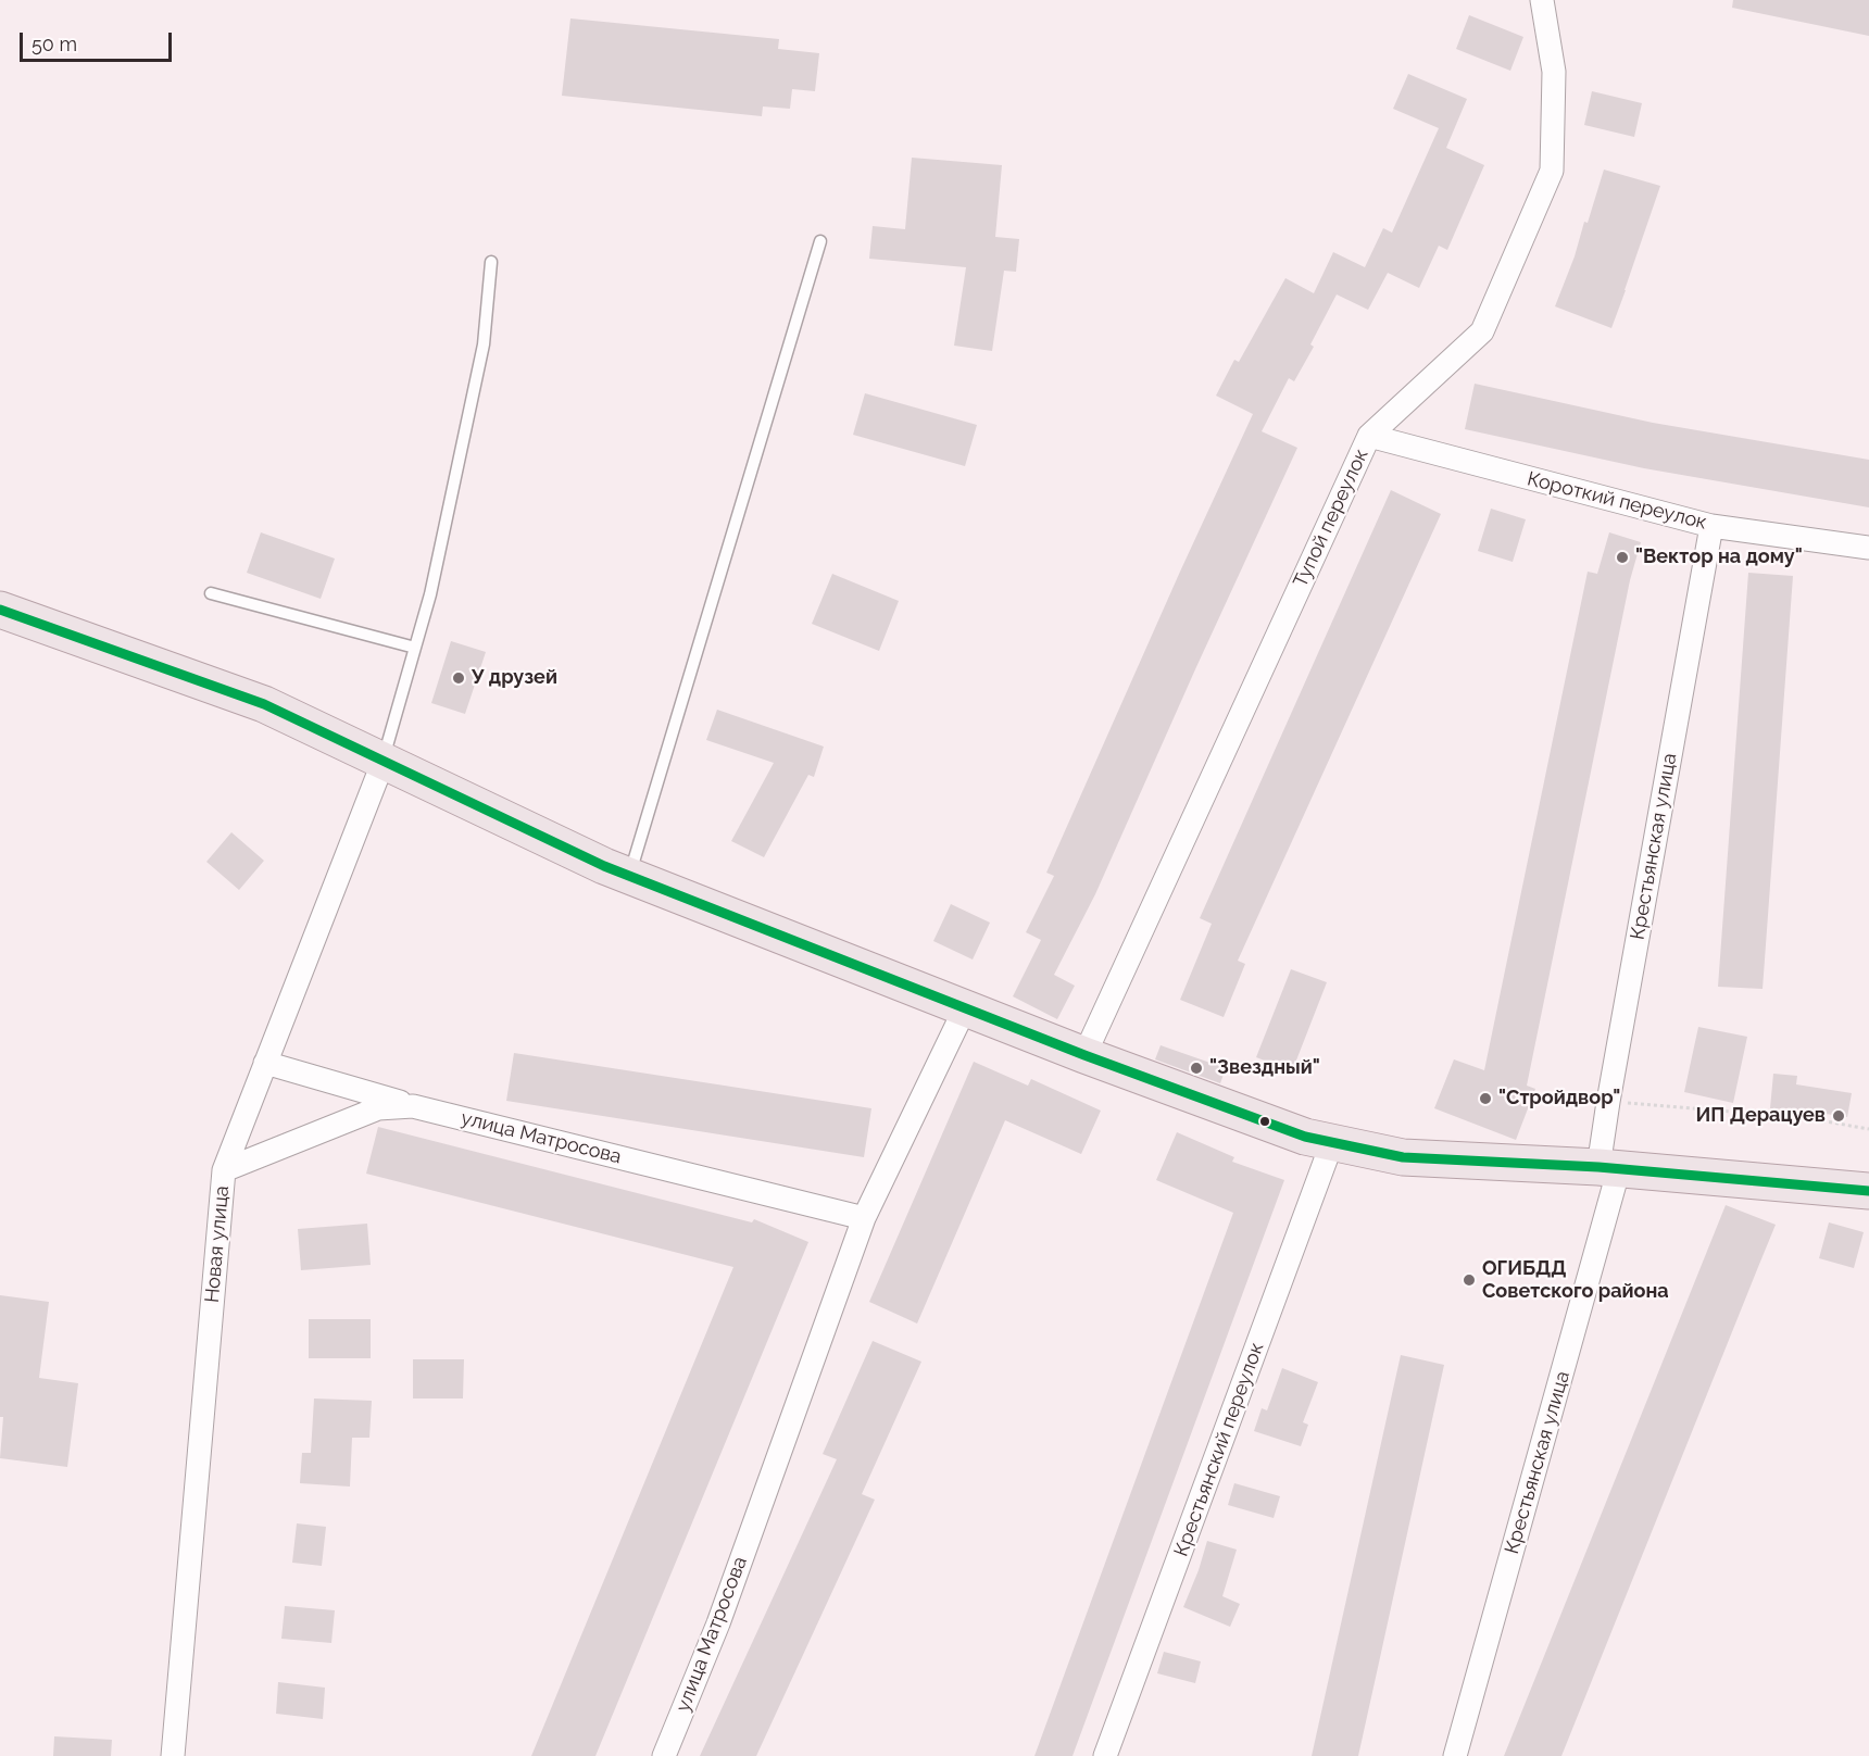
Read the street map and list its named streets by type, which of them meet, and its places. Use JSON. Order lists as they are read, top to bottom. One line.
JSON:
{"streets":{"street":["Короткий переулок","Тупой переулок","Крестьянская улица","улица Матросова","Новая улица","Крестьянский переулок"]},"crossings":[["Короткий переулок","Тупой переулок"],["Короткий переулок","Крестьянская улица"],["улица Матросова","Новая улица"]],"places":["\"Вектор на дому\"","У друзей","\"Звездный\"","\"Стройдвор\"","ИП Дерацуев","ОГИБДД Советского района"],"scale_bar":"50 m"}
